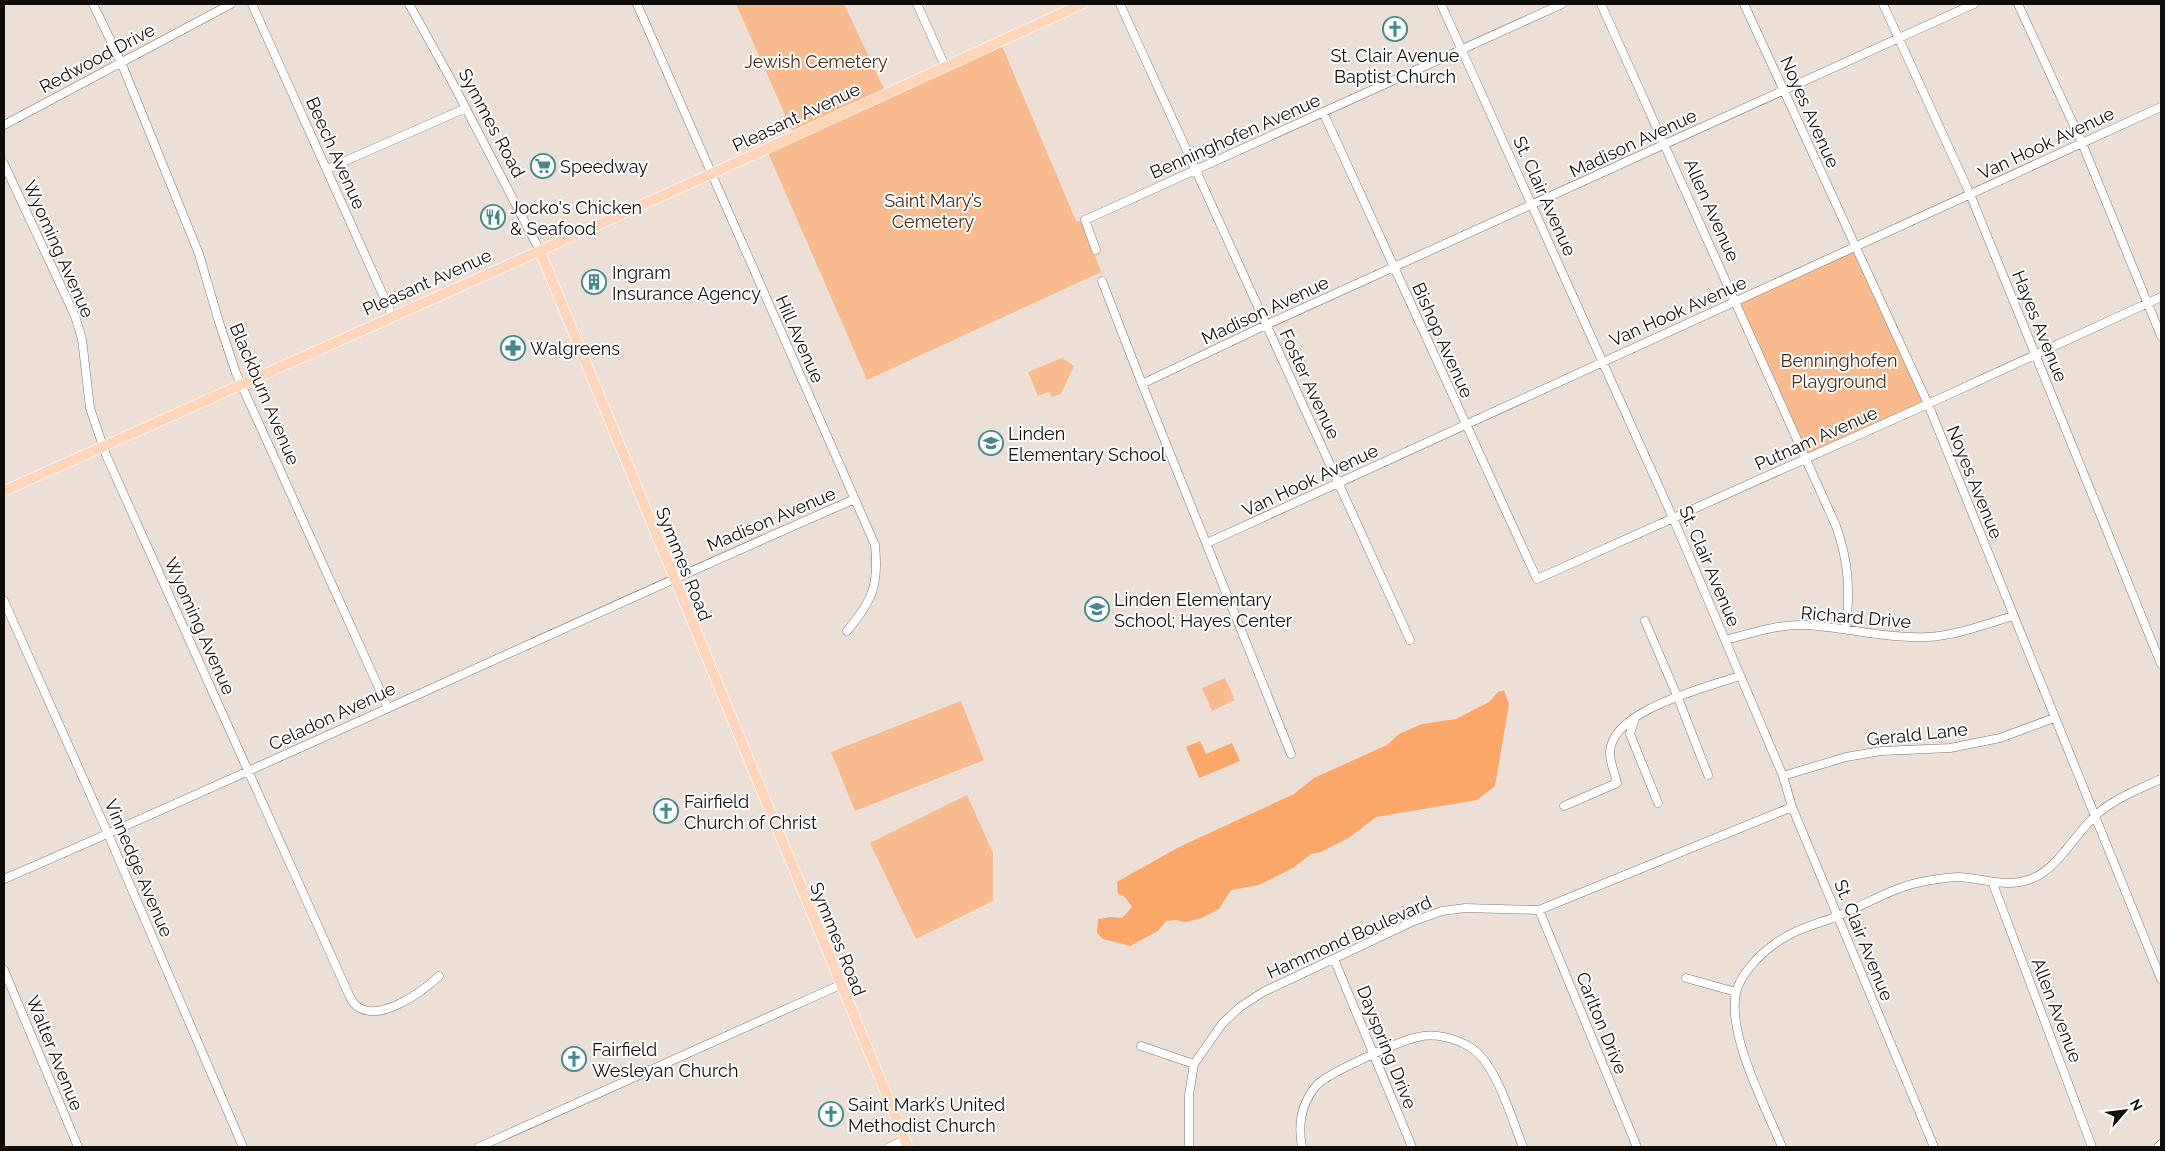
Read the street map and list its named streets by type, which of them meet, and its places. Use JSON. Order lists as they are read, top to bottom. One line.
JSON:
{"streets":{"main road":["Pleasant Avenue","Symmes Road"],"street":["Redwood Drive","Noyes Avenue","Benninghofen Avenue","Madison Avenue","Van Hook Avenue","Beech Avenue","St. Clair Avenue","Allen Avenue","Wyoming Avenue","Hayes Avenue","Hill Avenue","Bishop Avenue","Foster Avenue","Blackburn Avenue","Putnam Avenue","Richard Drive","Celadon Avenue","Gerald Lane","Vinnedge Avenue","Hammond Boulevard","Carlton Drive","Dayspring Drive","Walter Avenue"]},"crossings":[["Redwood Drive","Blackburn Avenue"],["Noyes Avenue","Madison Avenue"],["Noyes Avenue","Van Hook Avenue"],["Noyes Avenue","Putnam Avenue"],["Noyes Avenue","Richard Drive"],["Noyes Avenue","Gerald Lane"],["Pleasant Avenue","Symmes Road"],["Pleasant Avenue","Beech Avenue"],["Pleasant Avenue","Wyoming Avenue"],["Pleasant Avenue","Hill Avenue"],["Pleasant Avenue","Blackburn Avenue"],["Symmes Road","Madison Avenue"],["Symmes Road","Celadon Avenue"],["Benninghofen Avenue","St. Clair Avenue"],["Benninghofen Avenue","Bishop Avenue"],["Benninghofen Avenue","Foster Avenue"],["Madison Avenue","St. Clair Avenue"],["Madison Avenue","Allen Avenue"],["Madison Avenue","Hayes Avenue"],["Madison Avenue","Hill Avenue"],["Madison Avenue","Bishop Avenue"],["Madison Avenue","Foster Avenue"],["Madison Avenue","Celadon Avenue"],["Van Hook Avenue","St. Clair Avenue"],["Van Hook Avenue","Allen Avenue"],["Van Hook Avenue","Hayes Avenue"],["Van Hook Avenue","Bishop Avenue"],["Van Hook Avenue","Foster Avenue"],["St. Clair Avenue","Putnam Avenue"],["St. Clair Avenue","Richard Drive"],["St. Clair Avenue","Gerald Lane"],["St. Clair Avenue","Hammond Boulevard"],["Allen Avenue","Putnam Avenue"],["Allen Avenue","Richard Drive"],["Wyoming Avenue","Celadon Avenue"],["Hayes Avenue","Putnam Avenue"],["Bishop Avenue","Putnam Avenue"],["Blackburn Avenue","Celadon Avenue"],["Celadon Avenue","Vinnedge Avenue"],["Hammond Boulevard","Carlton Drive"],["Hammond Boulevard","Dayspring Drive"]],"parks":["Jewish Cemetery","Saint Mary’s Cemetery","Benninghofen Playground"],"places":{"church":["St. Clair Avenue Baptist Church","Fairfield Church of Christ","Fairfield Wesleyan Church","Saint Mark’s United Methodist Church"],"supermarket":["Speedway"],"restaurant":["Jocko's Chicken & Seafood"],"building":["Ingram Insurance Agency"],"pharmacy":["Walgreens"],"school or university":["Linden Elementary School","Linden Elementary School; Hayes Center"]},"north":"top right"}
